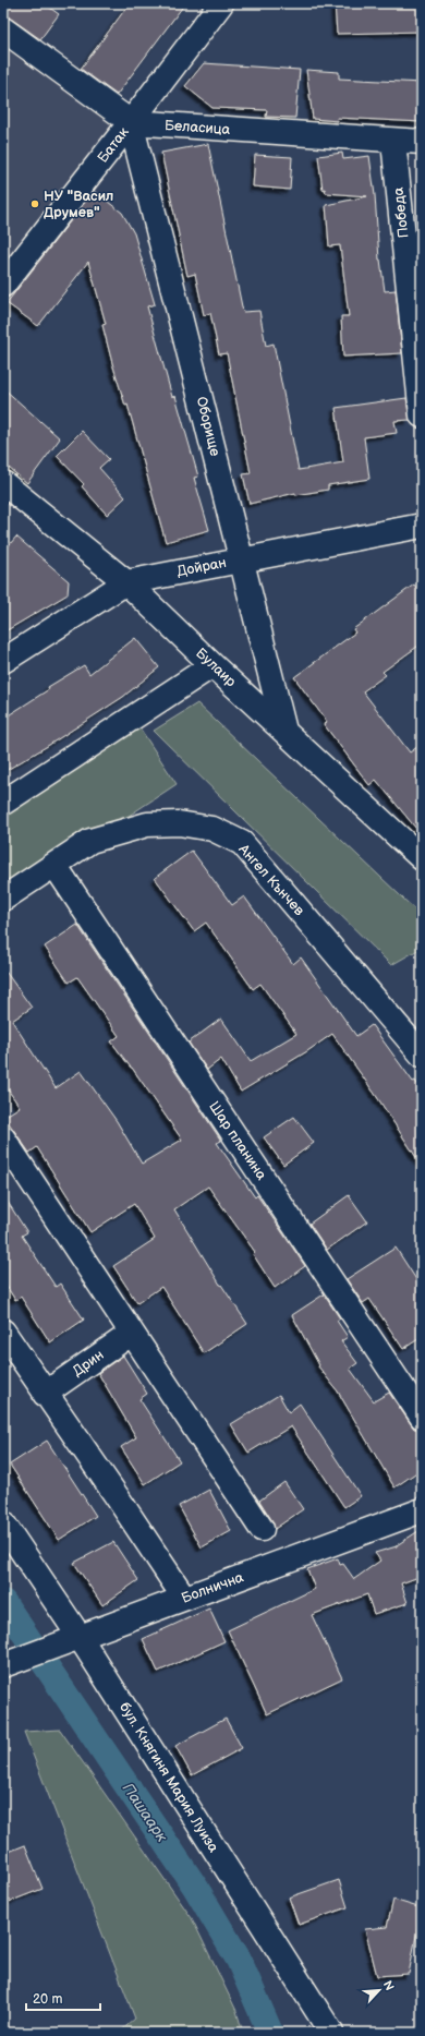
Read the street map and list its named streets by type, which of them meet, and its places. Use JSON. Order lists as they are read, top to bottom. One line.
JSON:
{"streets":{"street":["Беласица","Батак","Победа","Оборище","Дойран","Булаир","Ангел Кънчев","Шар планина","Дрин","Болнична","бул. Княгиня Мария Луиза"]},"crossings":[["Беласица","Батак"],["Беласица","Победа"],["Беласица","Оборище"],["Батак","Оборище"],["Оборище","Дойран"],["Оборище","Булаир"],["Дойран","Булаир"],["Ангел Кънчев","Шар планина"],["Болнична","бул. Княгиня Мария Луиза"]],"water":["Пашаарк"],"places":["НУ \"Васил Друмев\""],"scale_bar":"20 m","north":"top right"}
